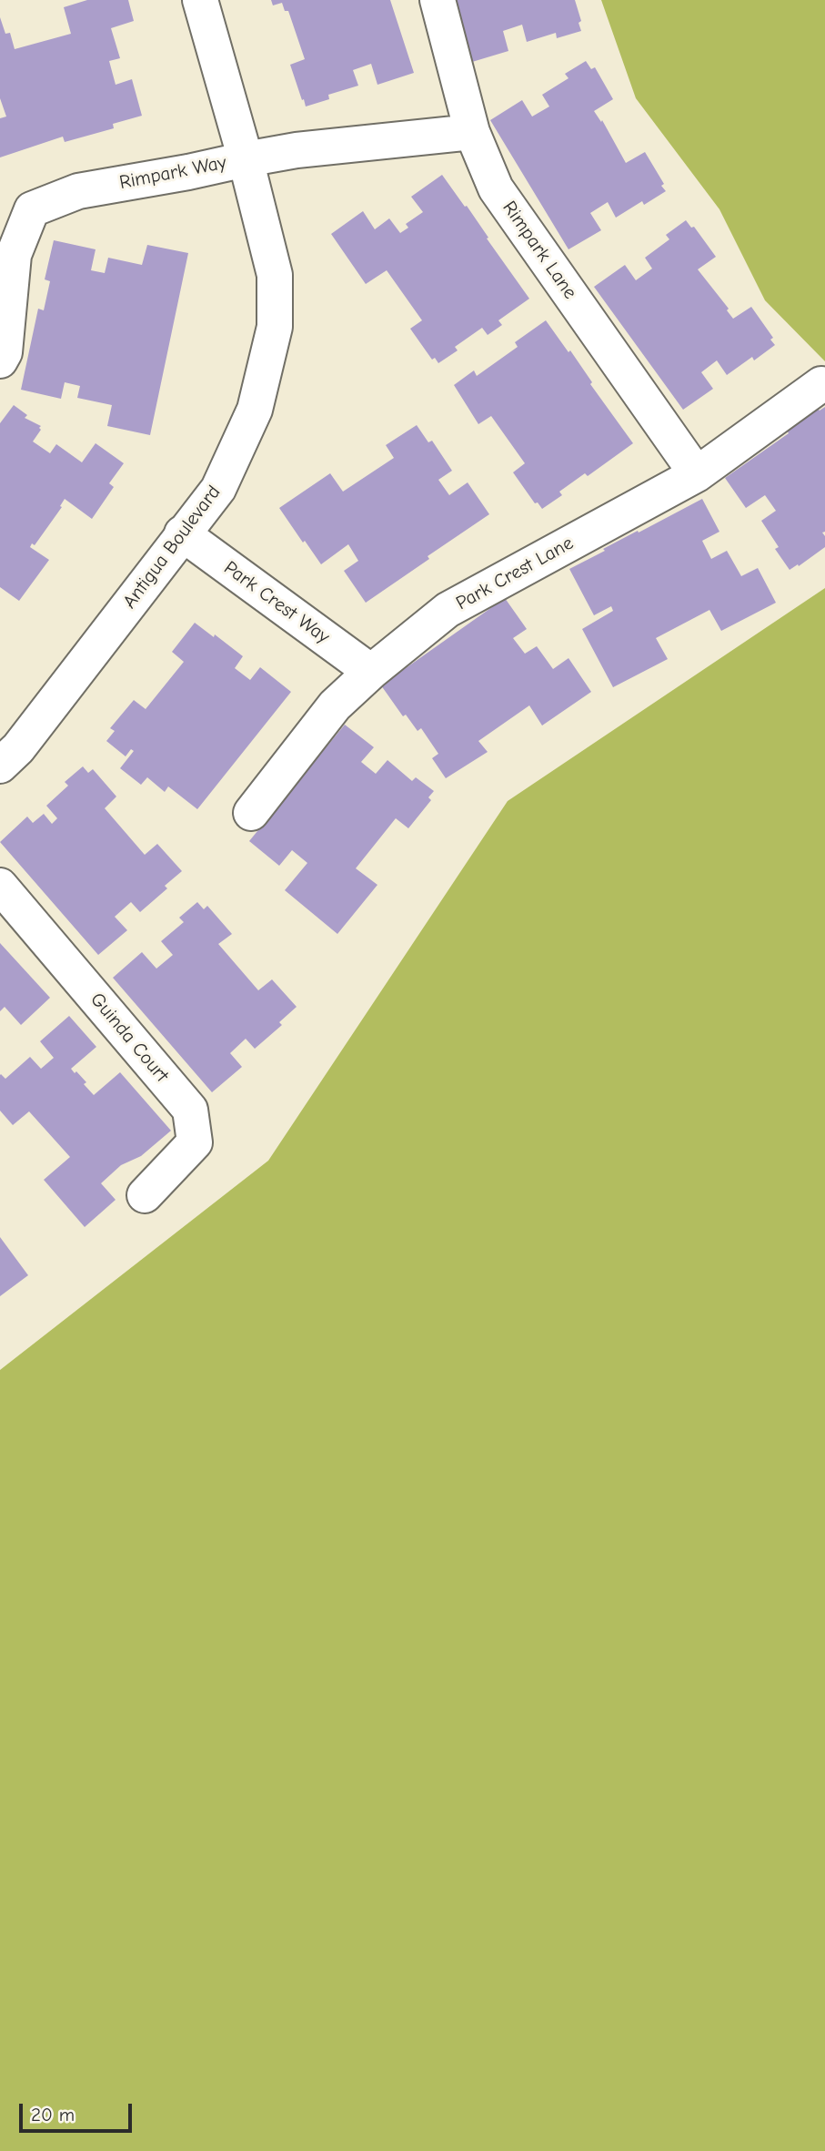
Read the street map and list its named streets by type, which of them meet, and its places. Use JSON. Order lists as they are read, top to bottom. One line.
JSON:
{"streets":{"street":["Rimpark Way","Rimpark Lane","Antigua Boulevard","Park Crest Lane","Park Crest Way","Guinda Court"]},"crossings":[["Rimpark Way","Rimpark Lane"],["Rimpark Way","Antigua Boulevard"],["Rimpark Lane","Park Crest Lane"],["Antigua Boulevard","Park Crest Way"],["Park Crest Lane","Park Crest Way"]],"scale_bar":"20 m"}
